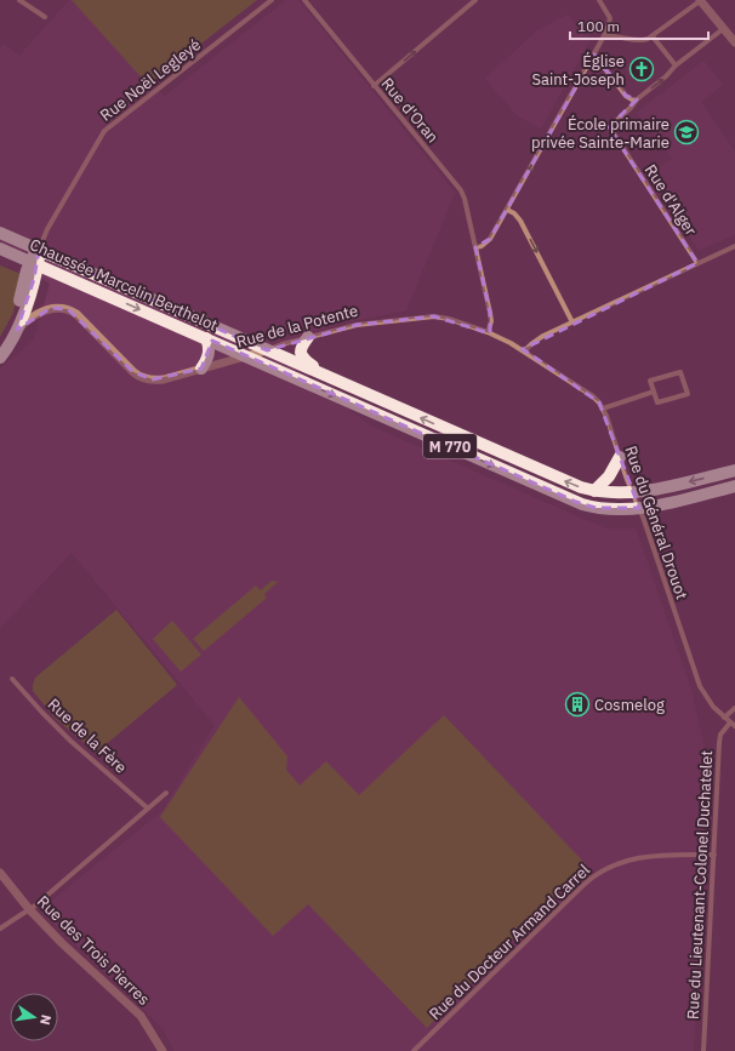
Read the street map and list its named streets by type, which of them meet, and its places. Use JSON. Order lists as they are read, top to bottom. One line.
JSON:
{"streets":{"main road":["Chaussée Marcelin Berthelot","Rue de la Potente","M 770"],"street":["Rue Noël Legleyé","Rue d'Oran","Rue d'Alger","Rue du Général Drouot","Rue de la Fère","Rue du Lieutenant-Colonel Duchatelet","Rue du Docteur Armand Carrel","Rue des Trois Pierres"]},"crossings":[["Rue Noël Legleyé","Chaussée Marcelin Berthelot"],["Rue Noël Legleyé","Rue de la Potente"],["Rue d'Oran","Rue de la Potente"],["Chaussée Marcelin Berthelot","Rue de la Potente"],["Chaussée Marcelin Berthelot","M 770"],["Chaussée Marcelin Berthelot","Rue du Général Drouot"],["Rue de la Potente","Rue du Général Drouot"],["M 770","Rue du Général Drouot"],["Rue du Général Drouot","Rue du Lieutenant-Colonel Duchatelet"],["Rue du Lieutenant-Colonel Duchatelet","Rue du Docteur Armand Carrel"]],"places":{"church":["Église Saint-Joseph"],"school or university":["École primaire privée Sainte-Marie"],"building":["Cosmelog"]},"scale_bar":"100 m","north":"right"}
